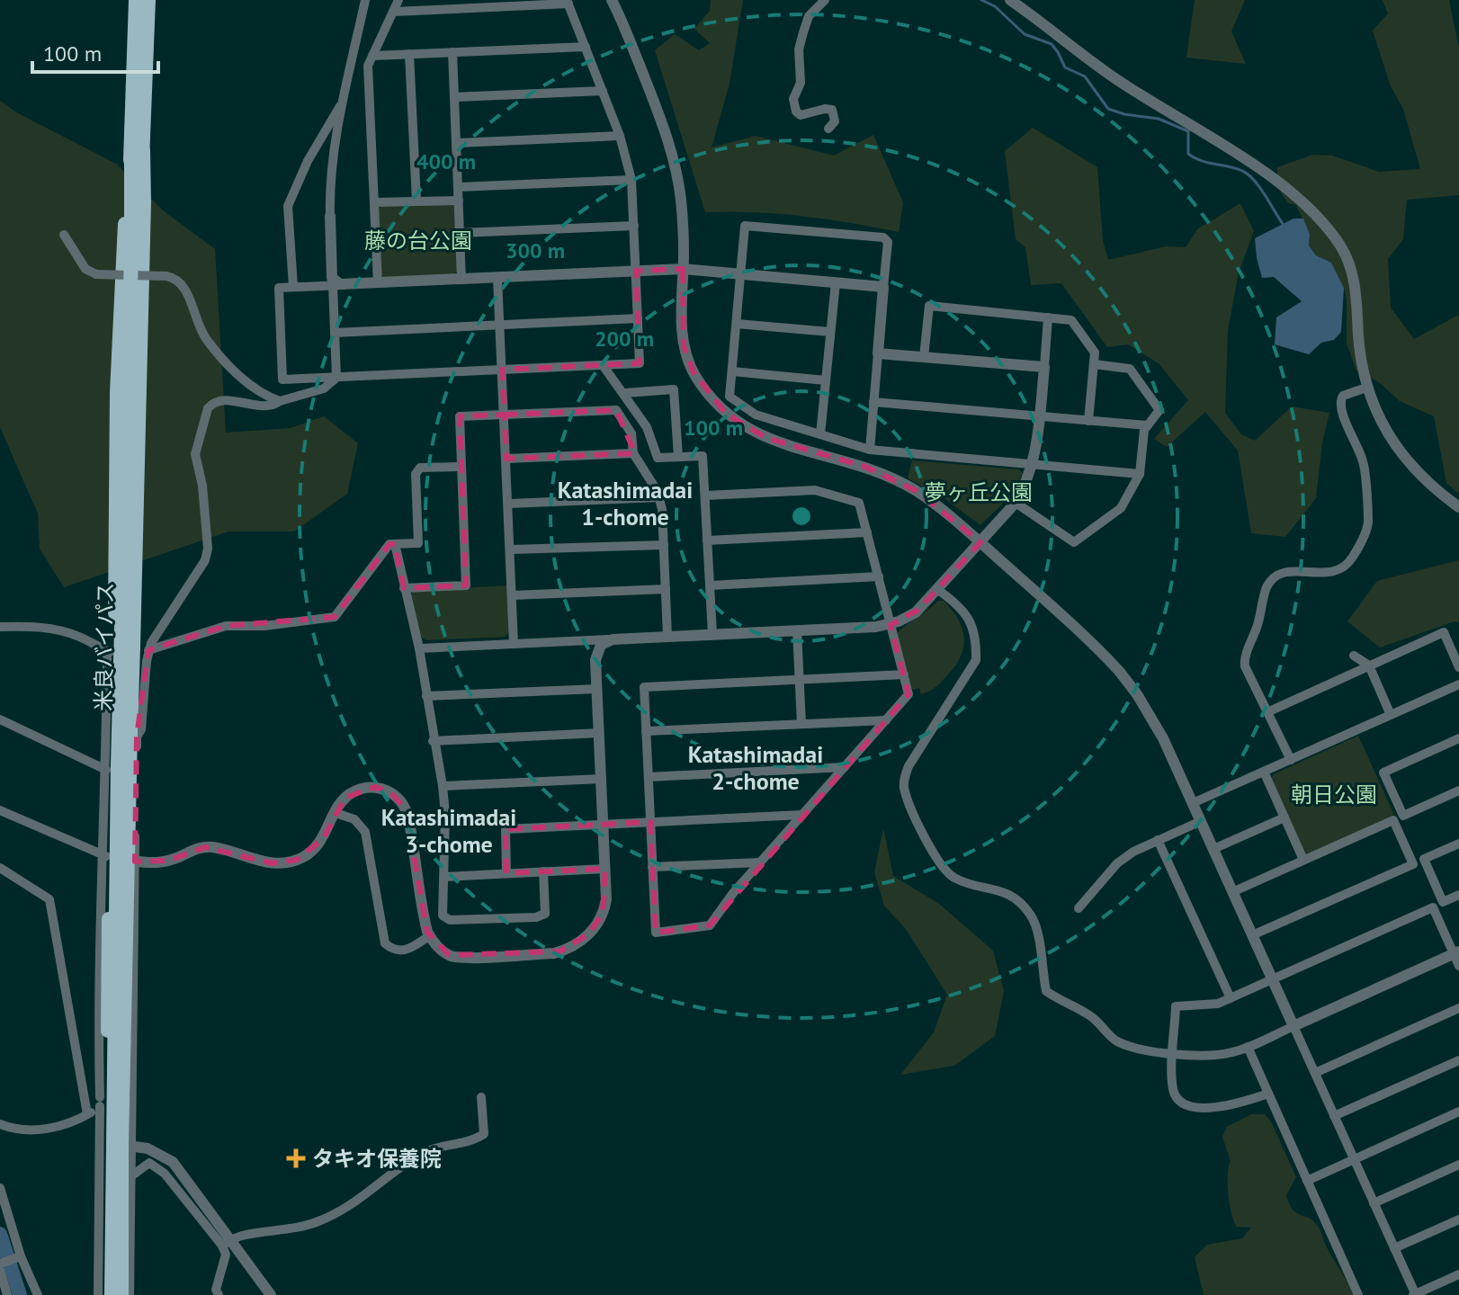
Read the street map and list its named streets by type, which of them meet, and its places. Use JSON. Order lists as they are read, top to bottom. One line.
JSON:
{"streets":{"main road":["米良バイパス"]},"districts":["Katashimadai 1-chome","Katashimadai 2-chome","Katashimadai 3-chome"],"parks":["藤の台公園","夢ヶ丘公園","朝日公園"],"places":{"health":["タキオ保養院"]},"scale_bar":"100 m","rings":["400 m","300 m","200 m","100 m"]}
